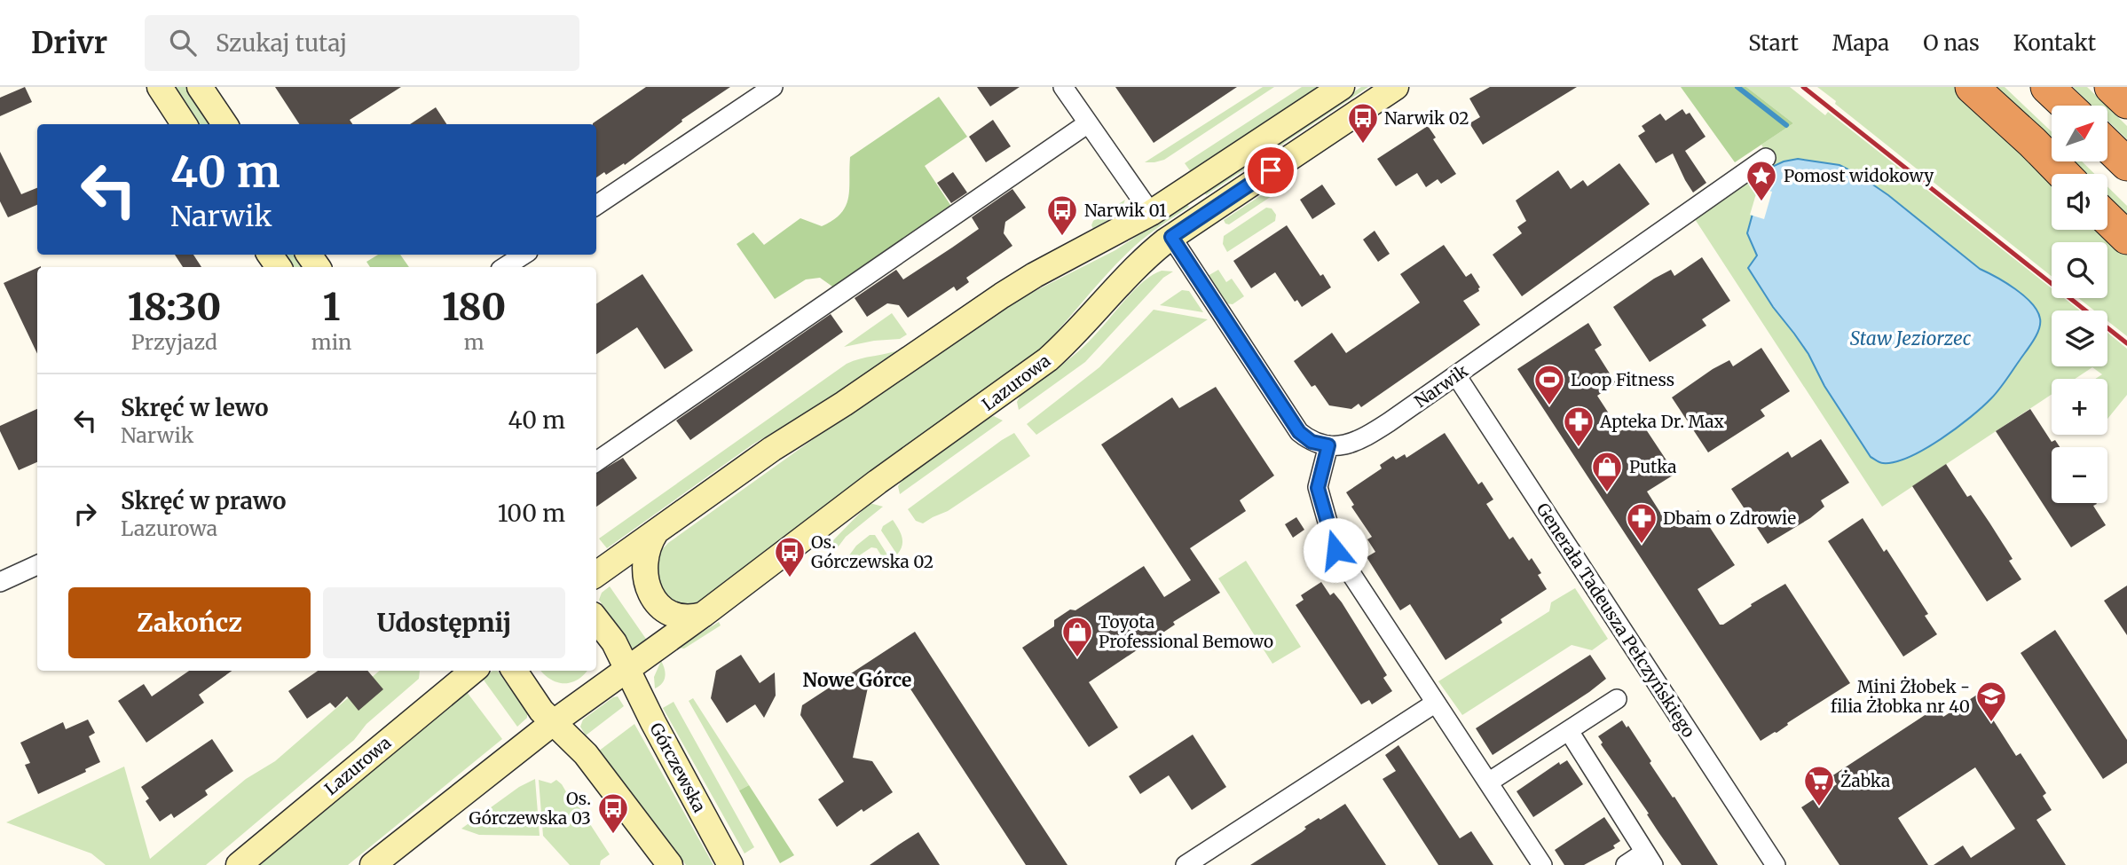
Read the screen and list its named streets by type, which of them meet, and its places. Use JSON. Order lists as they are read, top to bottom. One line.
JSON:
{"streets":{"main road":["Lazurowa","Górczewska"],"street":["Narwik","Generała Tadeusza Pełczyńskiego"]},"crossings":[["Lazurowa","Górczewska"],["Narwik","Generała Tadeusza Pełczyńskiego"]],"districts":["Nowe Górce"],"water":["Staw Jeziorzec"],"places":{"bus stop":["Narwik 02","Narwik 01","Os. Górczewska 02","Os. Górczewska 03"],"place":["Pomost widokowy"],"sports":["Loop Fitness"],"pharmacy":["Apteka Dr. Max","Dbam o Zdrowie"],"shop":["Putka","Toyota Professional Bemowo"],"school or university":["Mini Żłobek - filia Żłobka nr 40"],"supermarket":["Żabka"]},"north":"top right","page":{"header":"Drivr","search":"Szukaj tutaj","nav":["Start","Mapa","O nas","Kontakt"],"map_buttons":["+","−"],"turn":["40 m","Narwik"],"eta":["18:30","Przyjazd","1","min","180","m"],"list":[{"name":"Skręć w lewo","note":"Narwik","value":"40 m"},{"name":"Skręć w prawo","note":"Lazurowa","value":"100 m"}],"buttons":["Zakończ","Udostępnij"]}}
